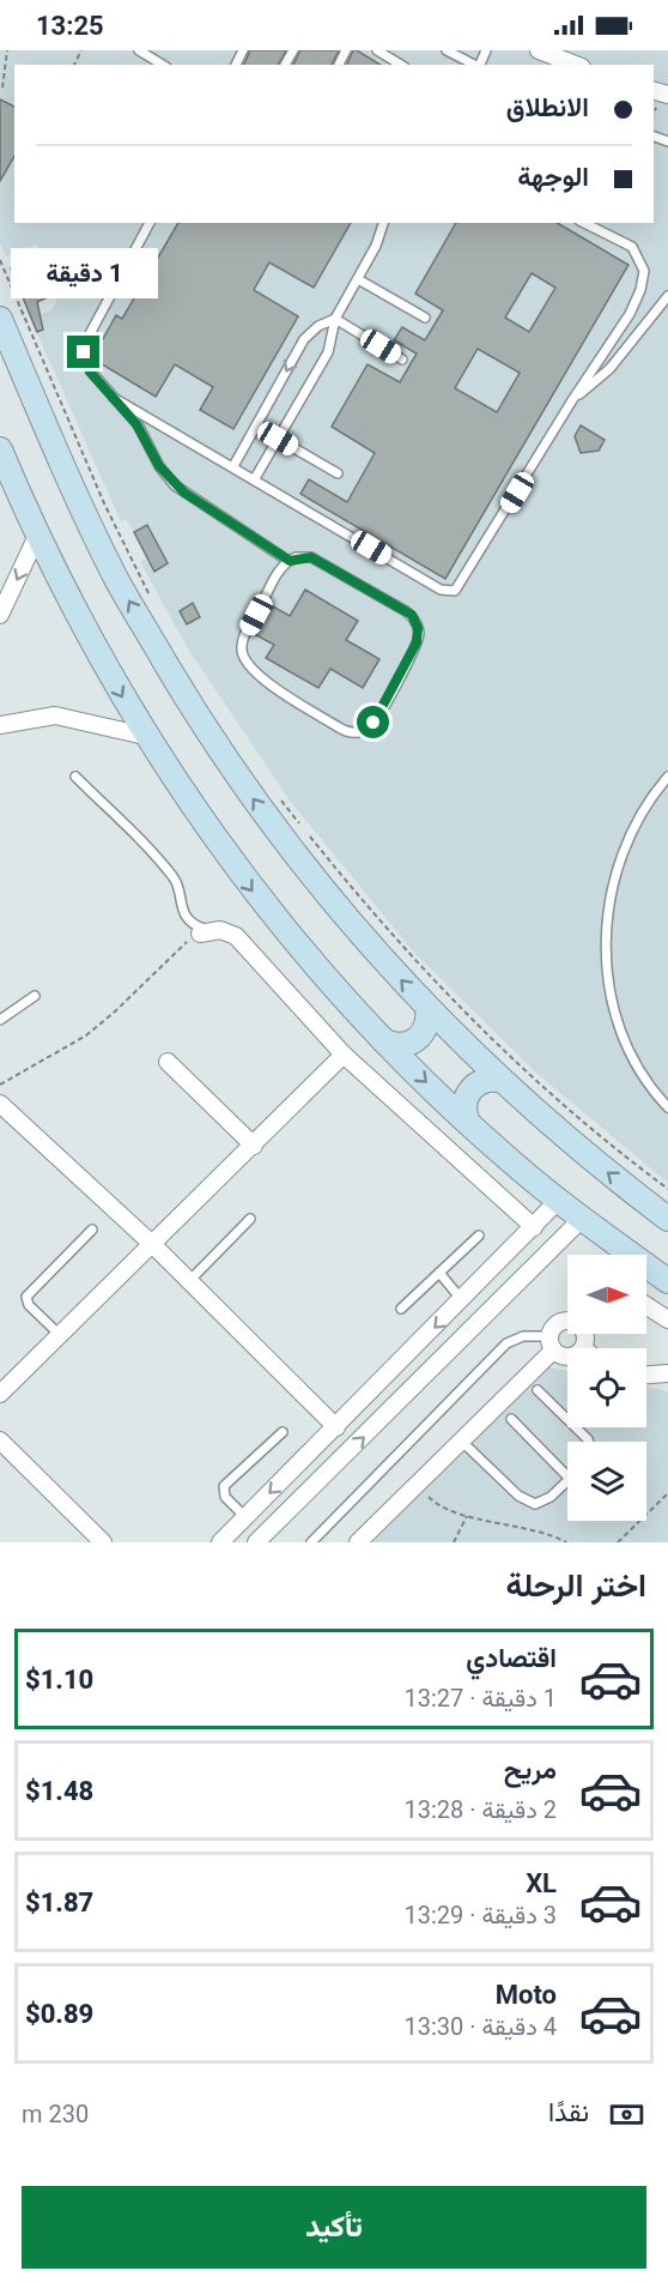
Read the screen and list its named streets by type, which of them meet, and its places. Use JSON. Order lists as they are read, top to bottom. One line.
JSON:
{"north":"right","page":{"status":"13:25","banner":["الانطلاق","الوجهة"],"bubble":"1 دقيقة","heading":"اختر الرحلة","list":[{"name":"اقتصادي","note":"1 دقيقة · 13:27","value":"$1.10"},{"name":"مريح","note":"2 دقيقة · 13:28","value":"$1.48"},{"name":"XL","note":"3 دقيقة · 13:29","value":"$1.87"},{"name":"Moto","note":"4 دقيقة · 13:30","value":"$0.89"}],"pay":["نقدًا","230 m"],"buttons":"تأكيد"}}
